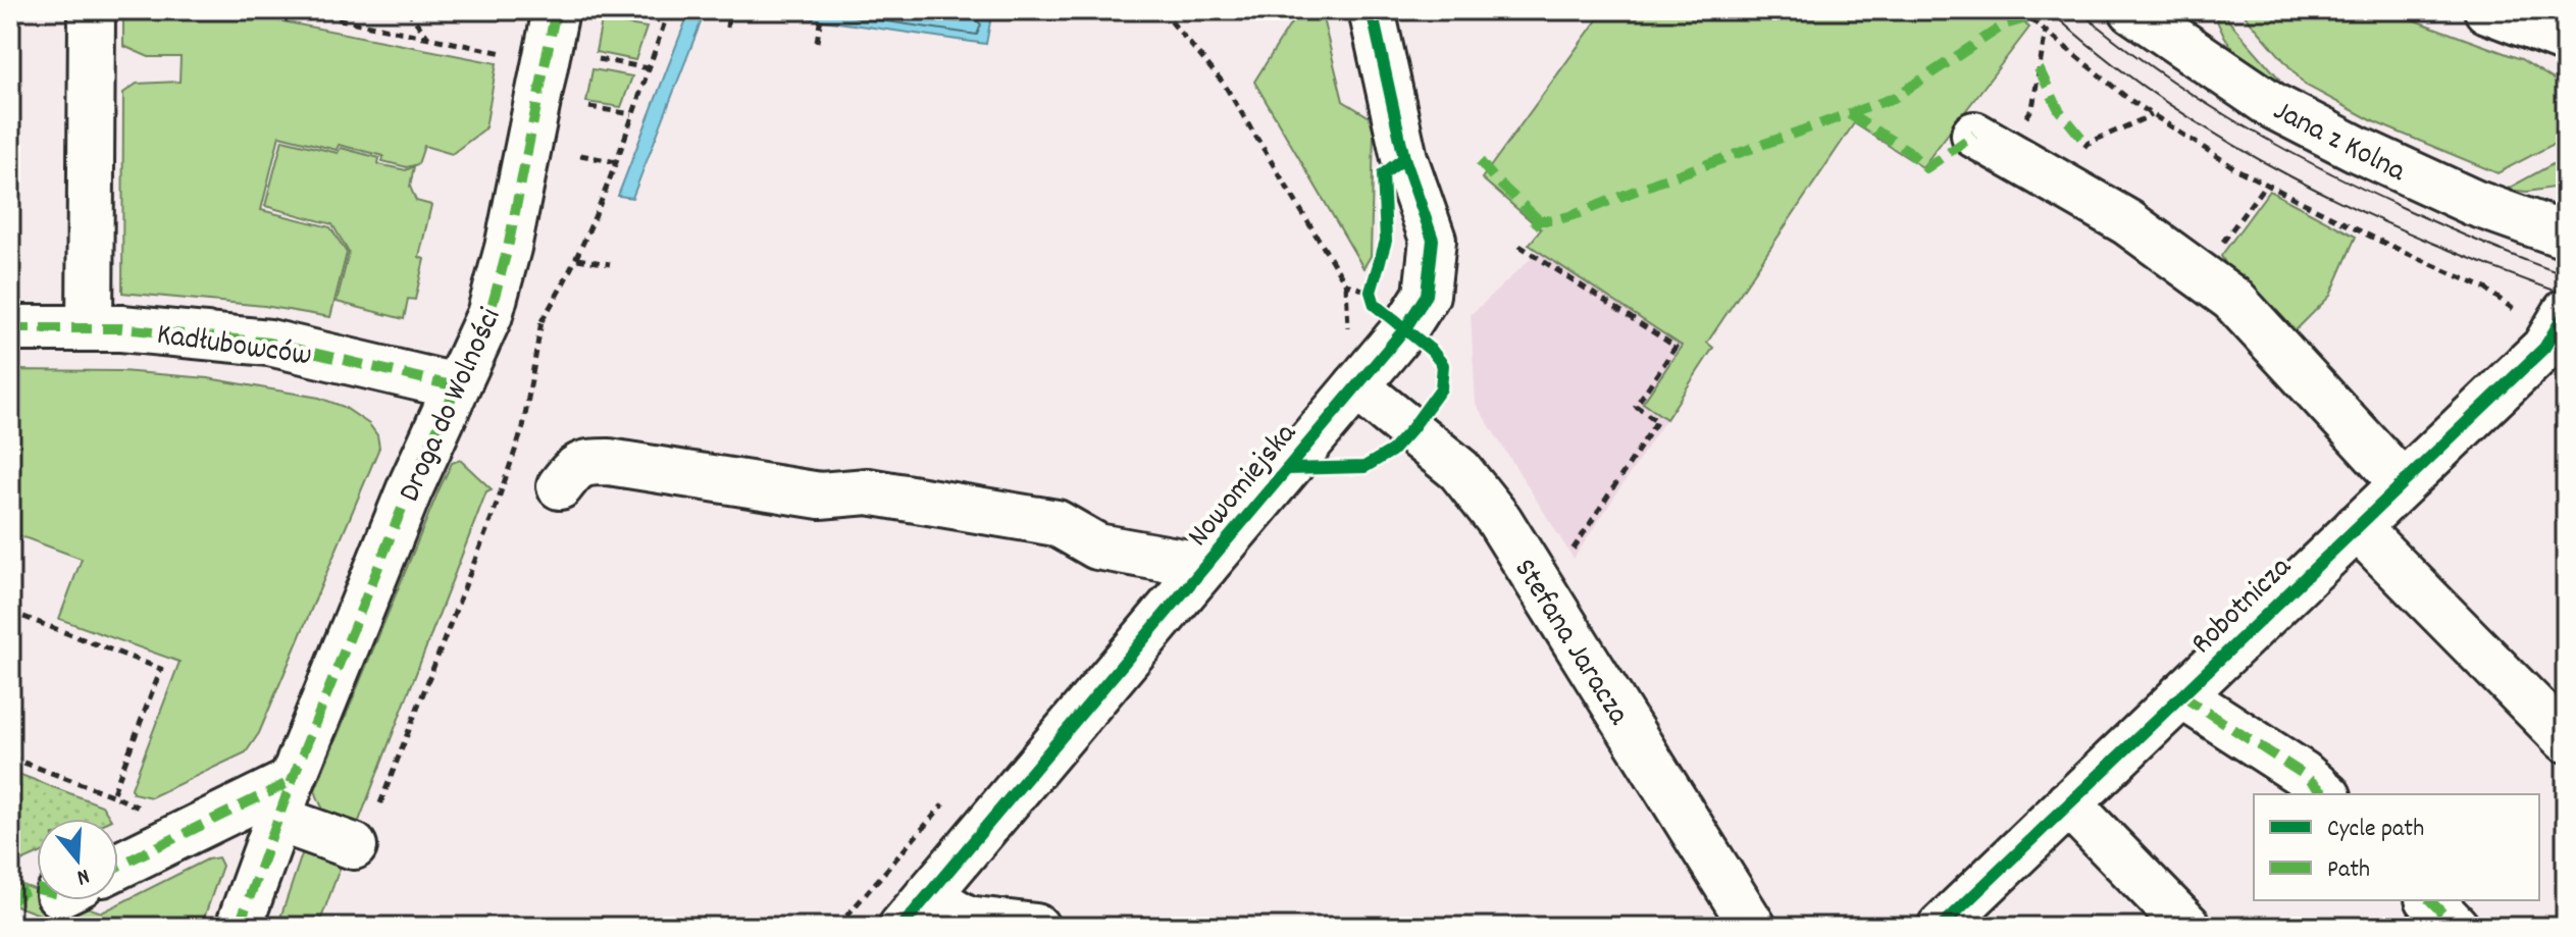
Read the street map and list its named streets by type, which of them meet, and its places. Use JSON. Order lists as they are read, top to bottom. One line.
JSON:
{"streets":{"street":["Jana z Kolna","Kadłubowców","Droga do Wolności","Nowomiejska","Robotnicza","Stefana Jaracza"]},"crossings":[["Kadłubowców","Droga do Wolności"],["Nowomiejska","Stefana Jaracza"]],"legend":["Cycle path","Path"],"north":"bottom"}
